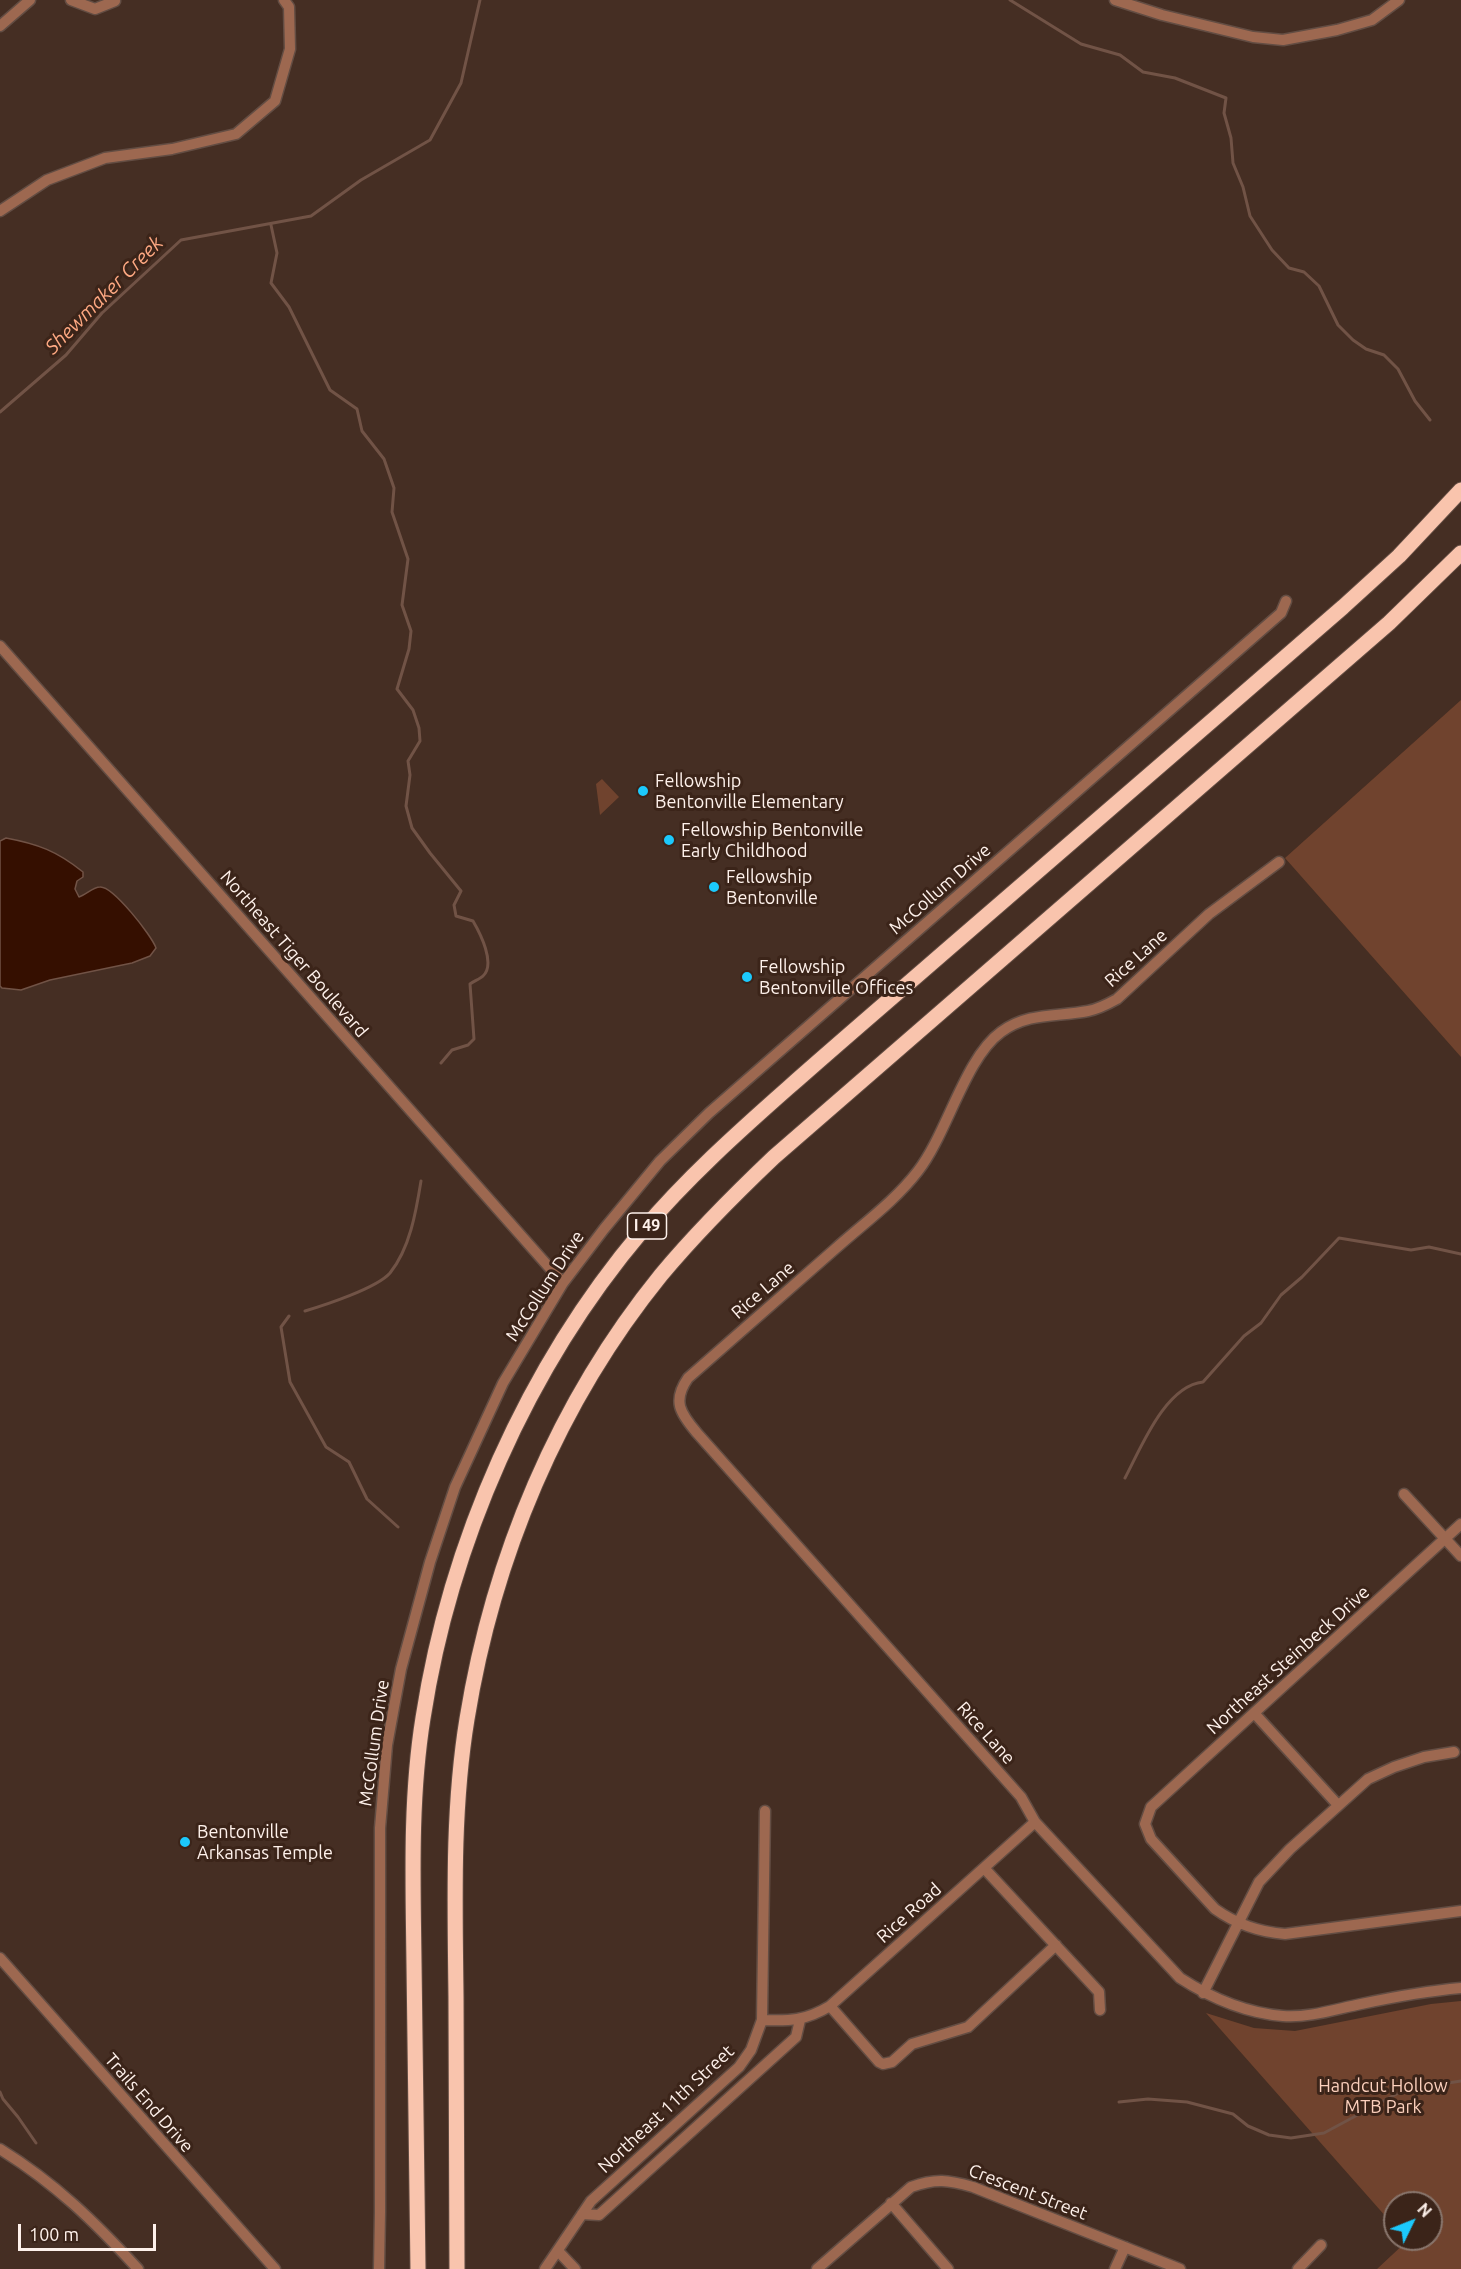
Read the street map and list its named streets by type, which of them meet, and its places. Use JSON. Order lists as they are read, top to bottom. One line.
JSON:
{"streets":{"highway":["I 49"],"street":["McCollum Drive","Northeast Tiger Boulevard","Rice Lane","Northeast Steinbeck Drive","Rice Road","Trails End Drive","Northeast 11th Street","Crescent Street"]},"crossings":[["McCollum Drive","Northeast Tiger Boulevard"],["Rice Lane","Rice Road"],["Rice Road","Northeast 11th Street"]],"water":["Shewmaker Creek"],"parks":["Handcut Hollow MTB Park"],"places":["Fellowship Bentonville Elementary","Fellowship Bentonville Early Childhood","Fellowship Bentonville","Fellowship Bentonville Offices","Bentonville Arkansas Temple"],"scale_bar":"100 m","north":"top right"}
